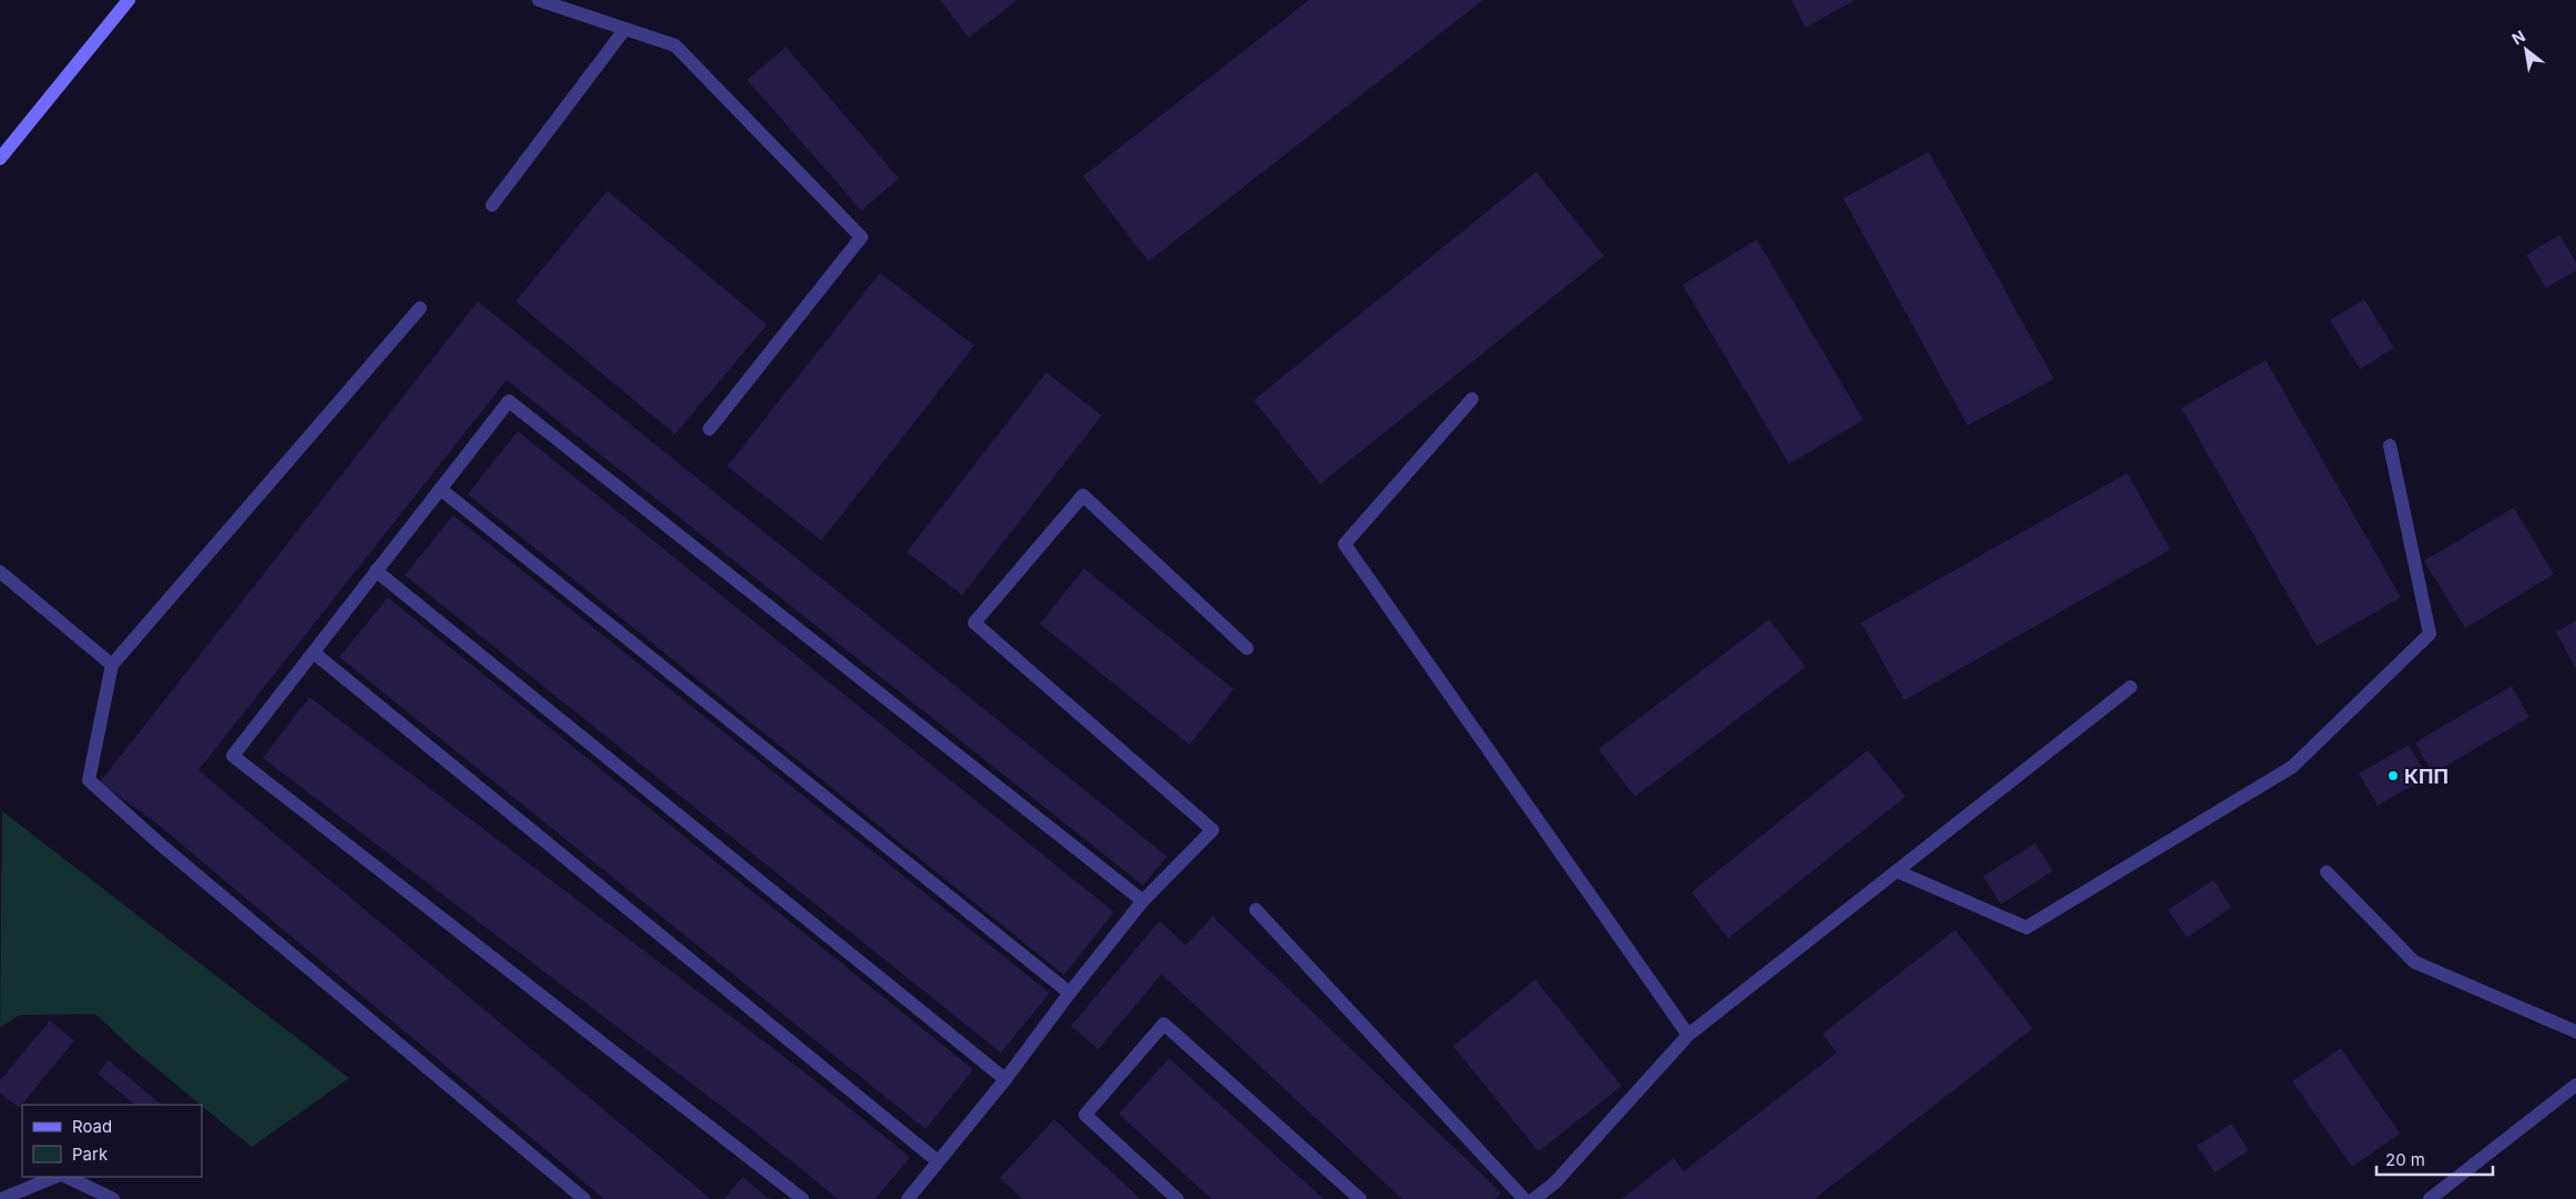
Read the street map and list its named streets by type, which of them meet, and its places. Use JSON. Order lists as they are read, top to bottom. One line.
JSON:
{"places":["КПП"],"legend":["Road","Park"],"scale_bar":"20 m","north":"top left"}
